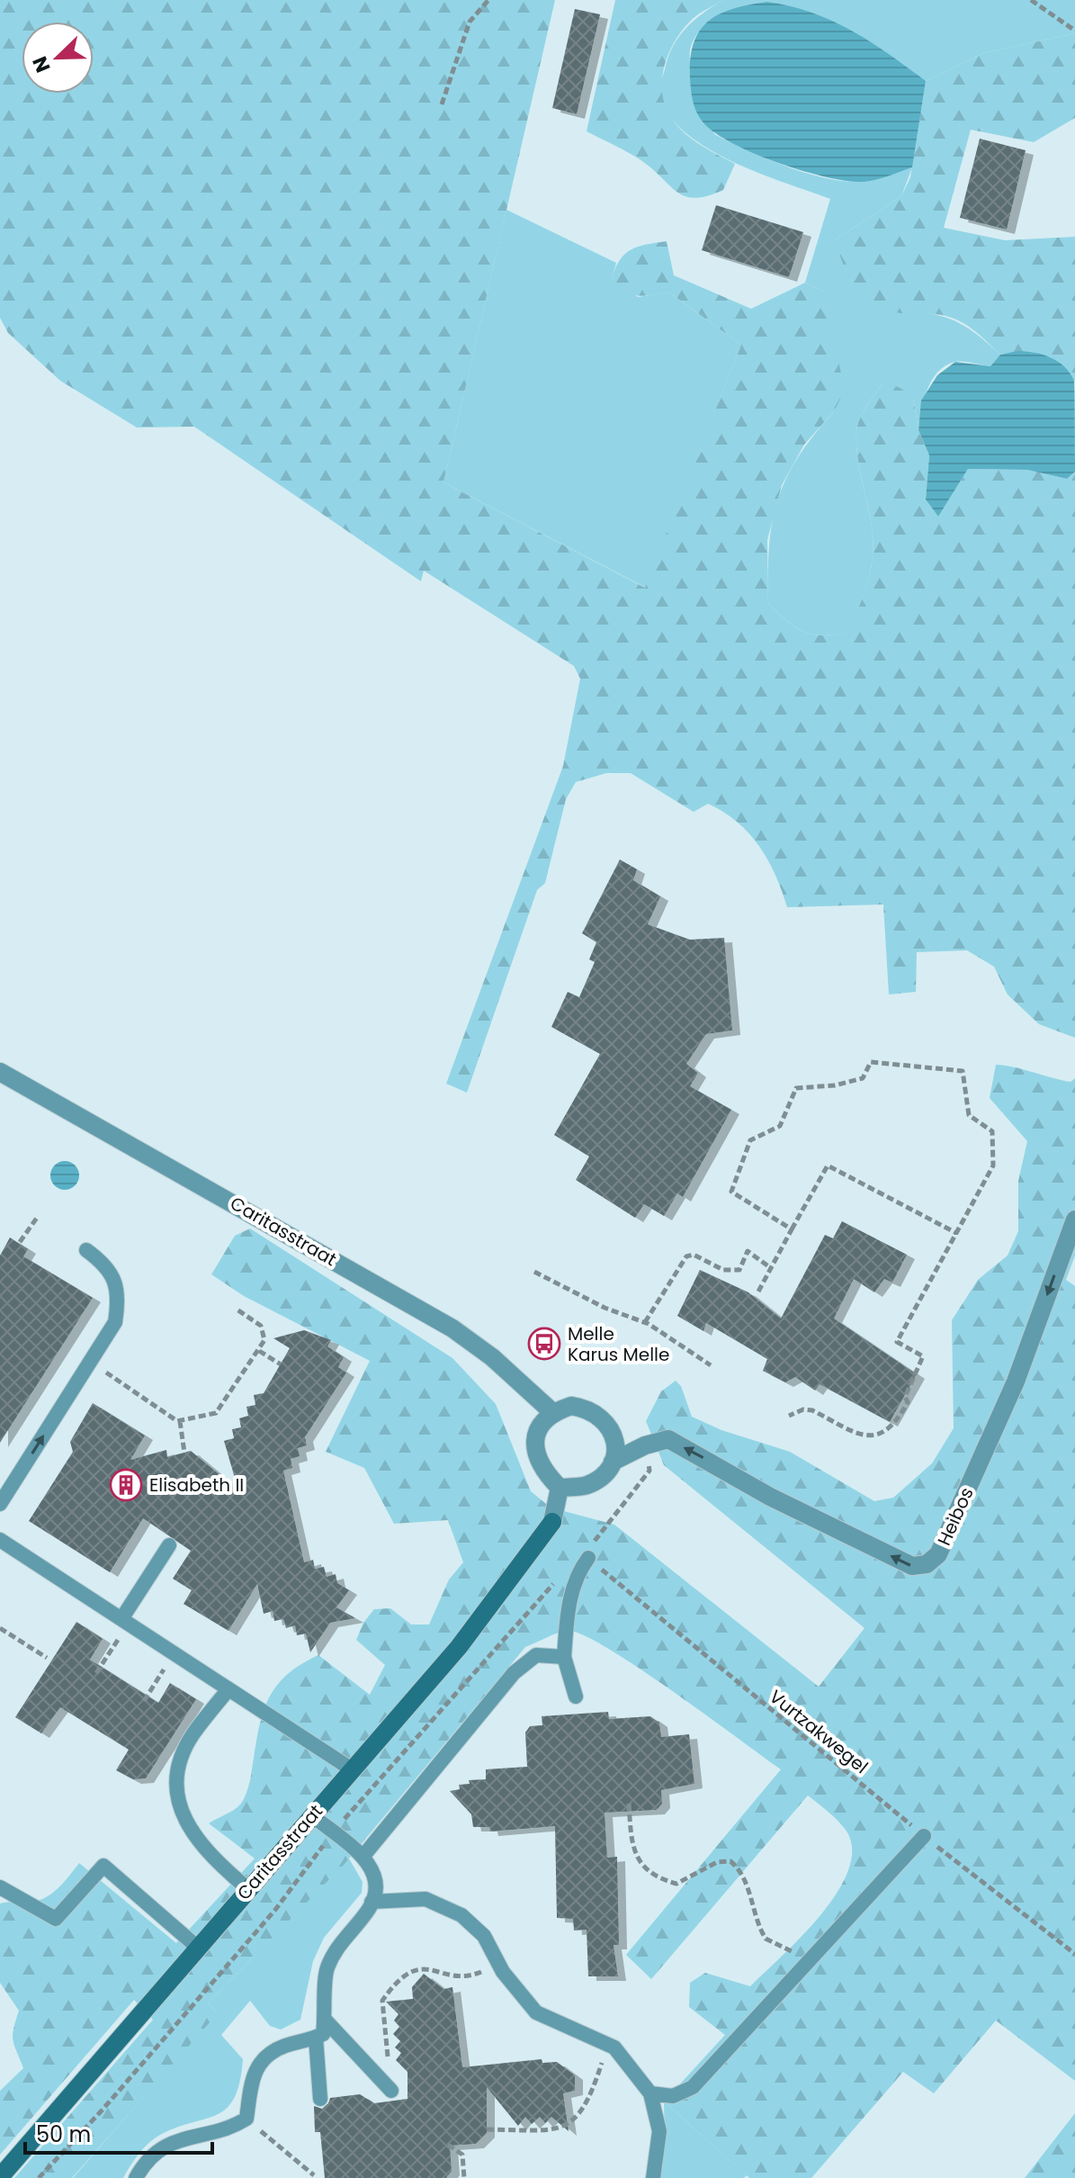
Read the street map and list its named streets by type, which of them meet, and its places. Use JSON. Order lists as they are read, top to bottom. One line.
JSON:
{"streets":{"street":["Caritasstraat","Heibos"],"path":["Vurtzakwegel"]},"crossings":[["Caritasstraat","Heibos"]],"places":{"bus stop":["Melle Karus Melle"],"building":["Elisabeth II"]},"scale_bar":"50 m","north":"bottom left"}
